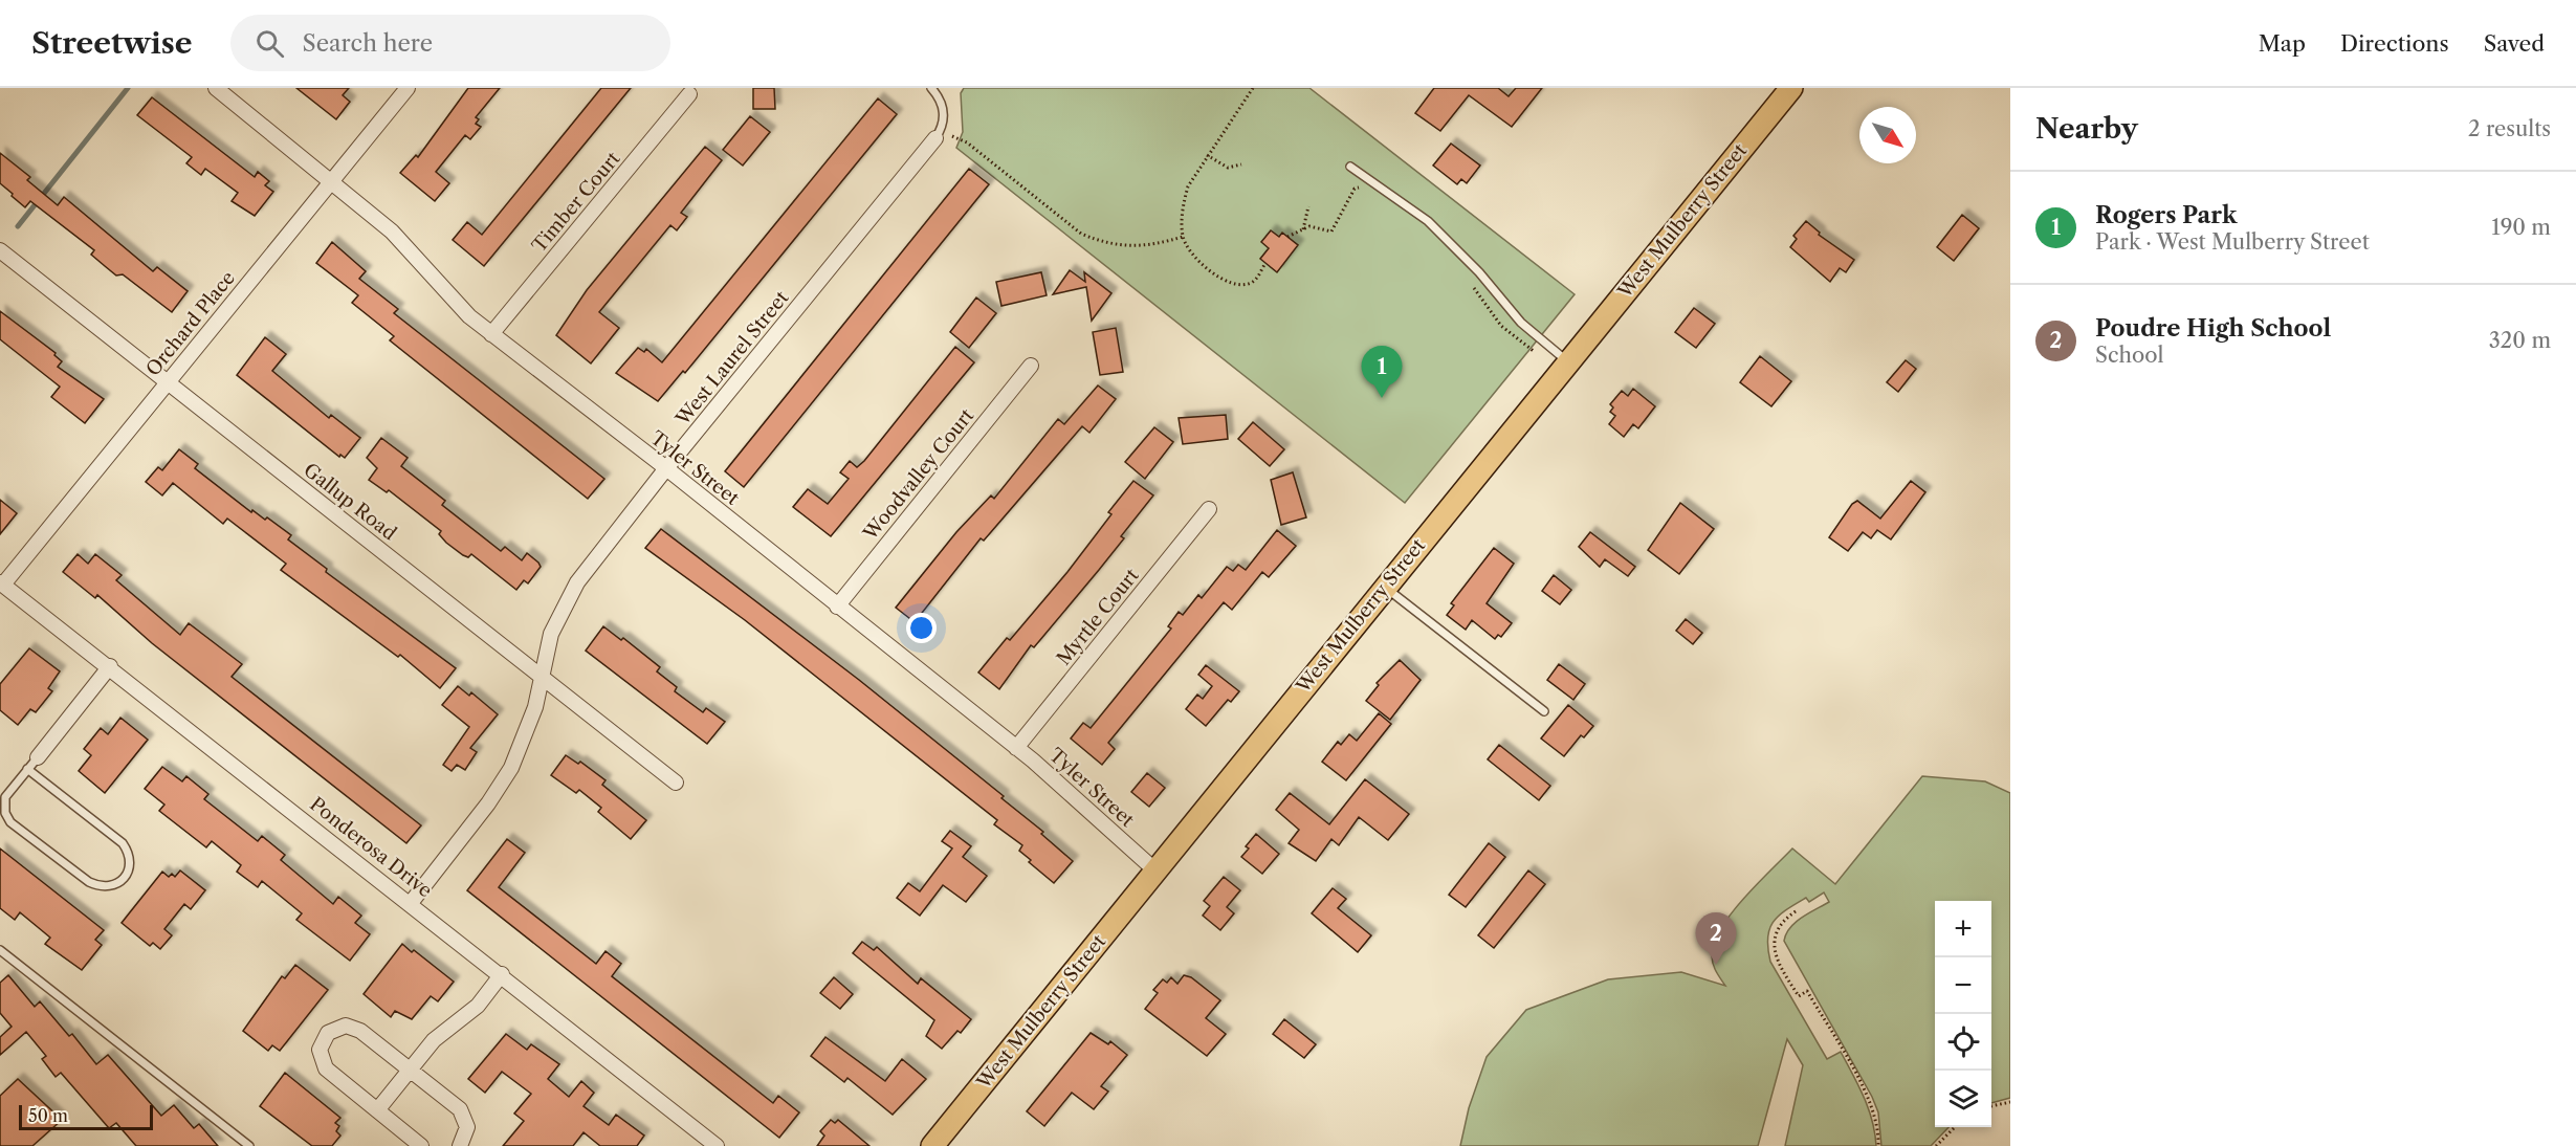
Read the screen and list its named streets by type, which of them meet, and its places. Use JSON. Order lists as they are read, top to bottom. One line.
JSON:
{"streets":{"main road":["West Mulberry Street"],"street":["Timber Court","Orchard Place","West Laurel Street","Tyler Street","Woodvalley Court","Gallup Road","Myrtle Court","Ponderosa Drive"]},"crossings":[["Timber Court","Tyler Street"],["West Mulberry Street","Tyler Street"],["Orchard Place","Tyler Street"],["Orchard Place","Gallup Road"],["Orchard Place","Ponderosa Drive"],["West Laurel Street","Tyler Street"],["West Laurel Street","Gallup Road"],["West Laurel Street","Ponderosa Drive"],["Tyler Street","Woodvalley Court"],["Tyler Street","Myrtle Court"]],"scale_bar":"50 m","north":"bottom right","page":{"header":"Streetwise","search":"Search here","nav":["Map","Directions","Saved"],"heading":["Nearby","2 results"],"list":[{"mark":"1","name":"Rogers Park","note":"Park · West Mulberry Street","value":"190 m"},{"mark":"2","name":"Poudre High School","note":"School","value":"320 m"}],"pins":["1","2"],"map_buttons":["+","−"],"scale":"50 m"}}
